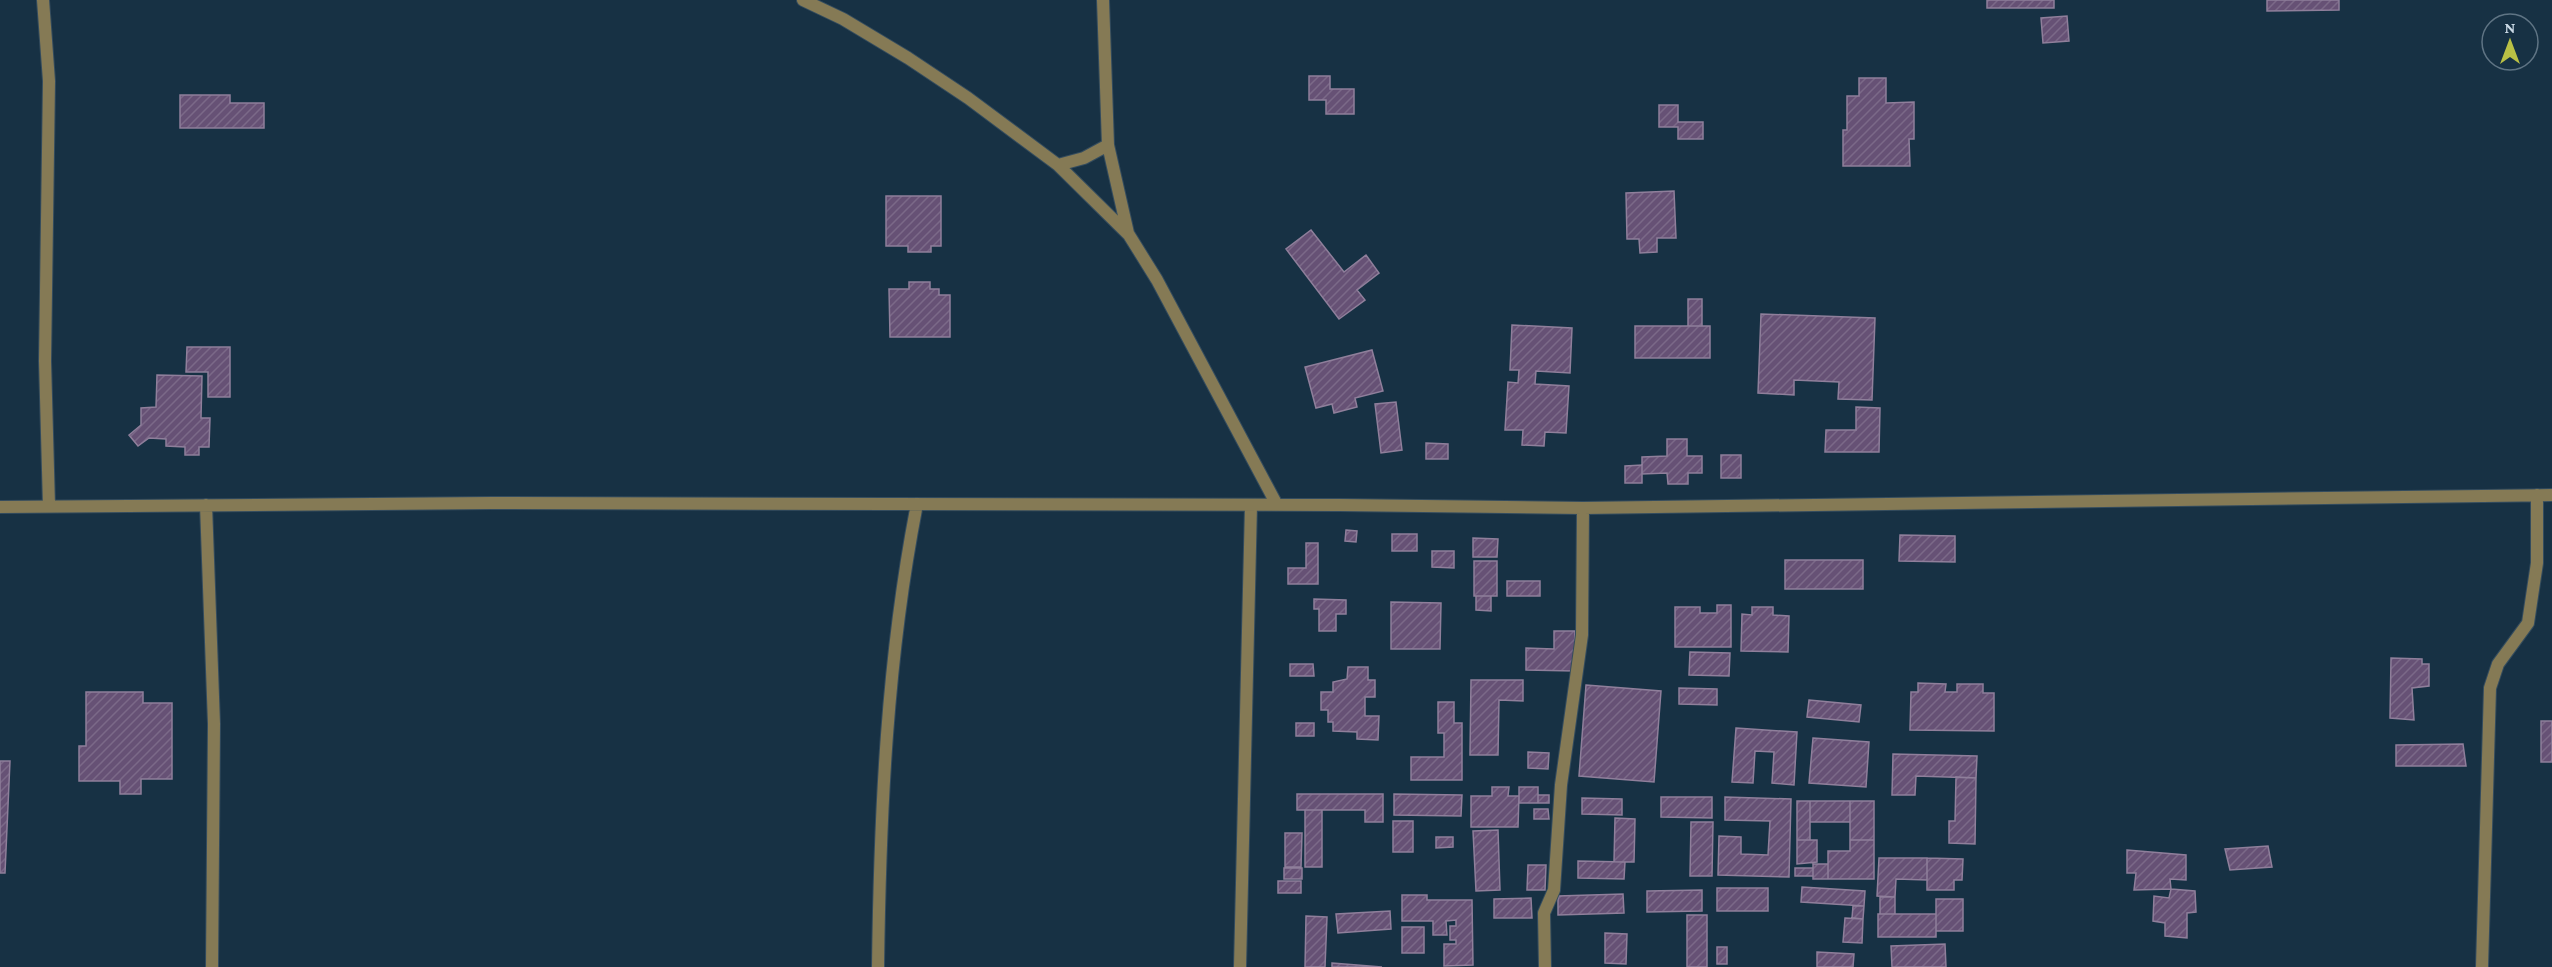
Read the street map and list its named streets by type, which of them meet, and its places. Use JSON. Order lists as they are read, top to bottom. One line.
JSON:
{"north":"top"}
